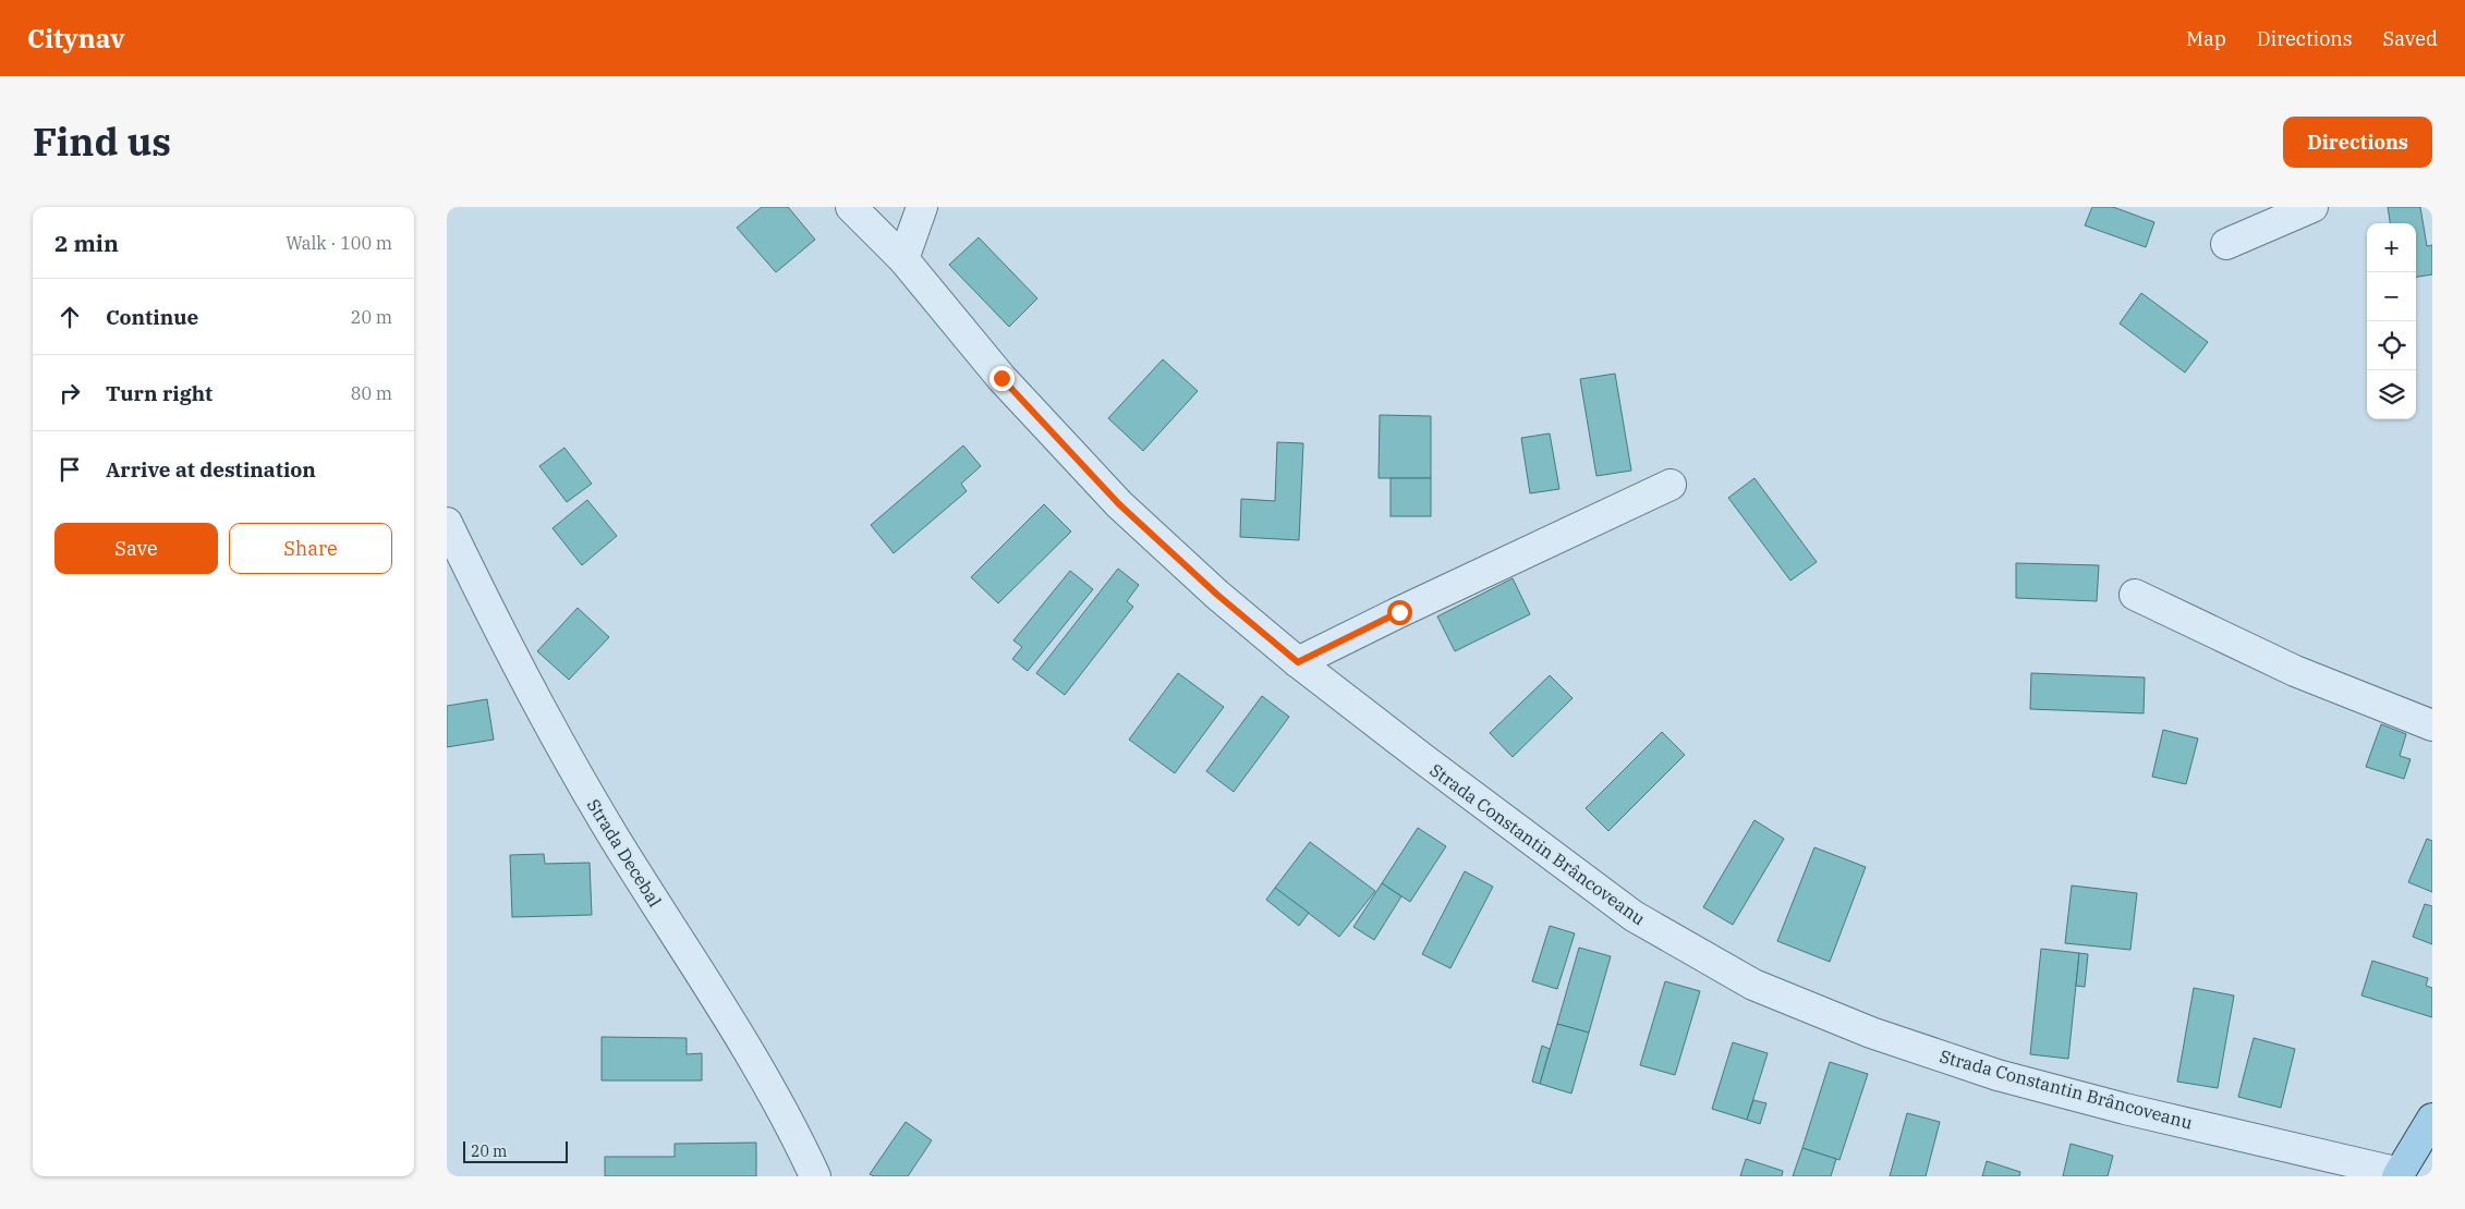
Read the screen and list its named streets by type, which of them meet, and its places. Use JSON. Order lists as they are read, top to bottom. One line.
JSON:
{"streets":{"street":["Strada Constantin Brâncoveanu","Strada Decebal"]},"scale_bar":"20 m","page":{"header":"Citynav","nav":["Map","Directions","Saved"],"title":"Find us","buttons":["Directions",["Save","Share"]],"heading":["2 min","Walk · 100 m"],"map_buttons":["+","−"],"list":[["Continue","20 m"],["Turn right","80 m"],"Arrive at destination"],"scale":"20 m"}}
